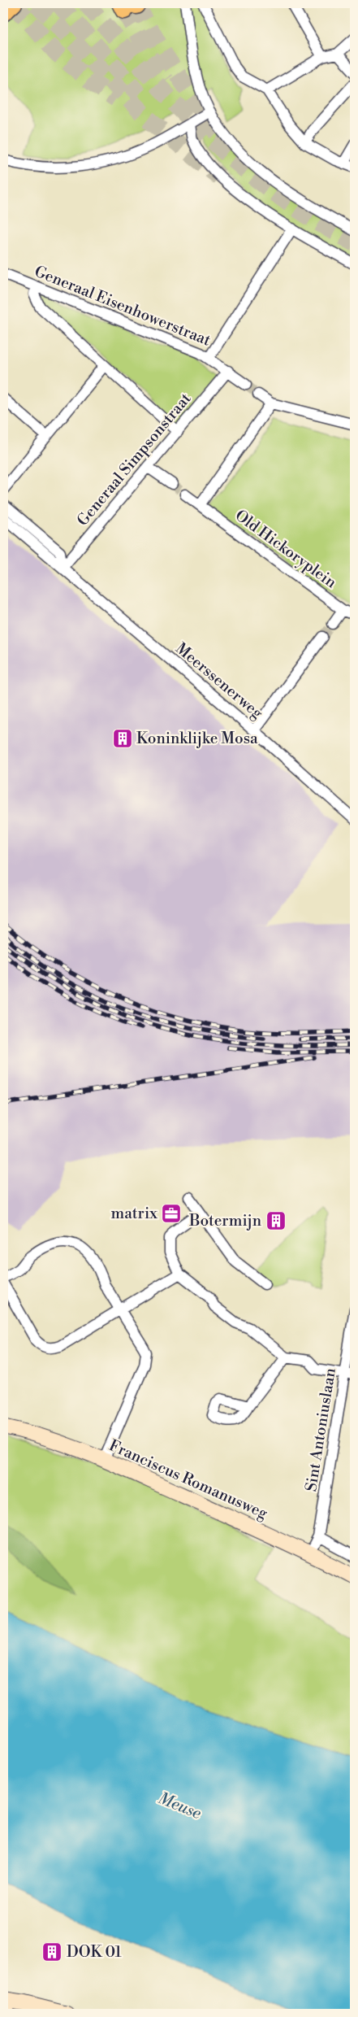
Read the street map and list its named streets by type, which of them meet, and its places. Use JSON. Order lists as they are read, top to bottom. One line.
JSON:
{"streets":{"street":["Generaal Eisenhowerstraat","Generaal Simpsonstraat","Old Hickoryplein","Meerssenerweg","Sint Antoniuslaan","Franciscus Romanusweg"]},"crossings":[["Generaal Eisenhowerstraat","Generaal Simpsonstraat"],["Generaal Simpsonstraat","Meerssenerweg"],["Sint Antoniuslaan","Franciscus Romanusweg"]],"water":["Meuse"],"places":{"building":["Koninklijke Mosa","Botermijn","DOK 01"],"office":["matrix"]}}
